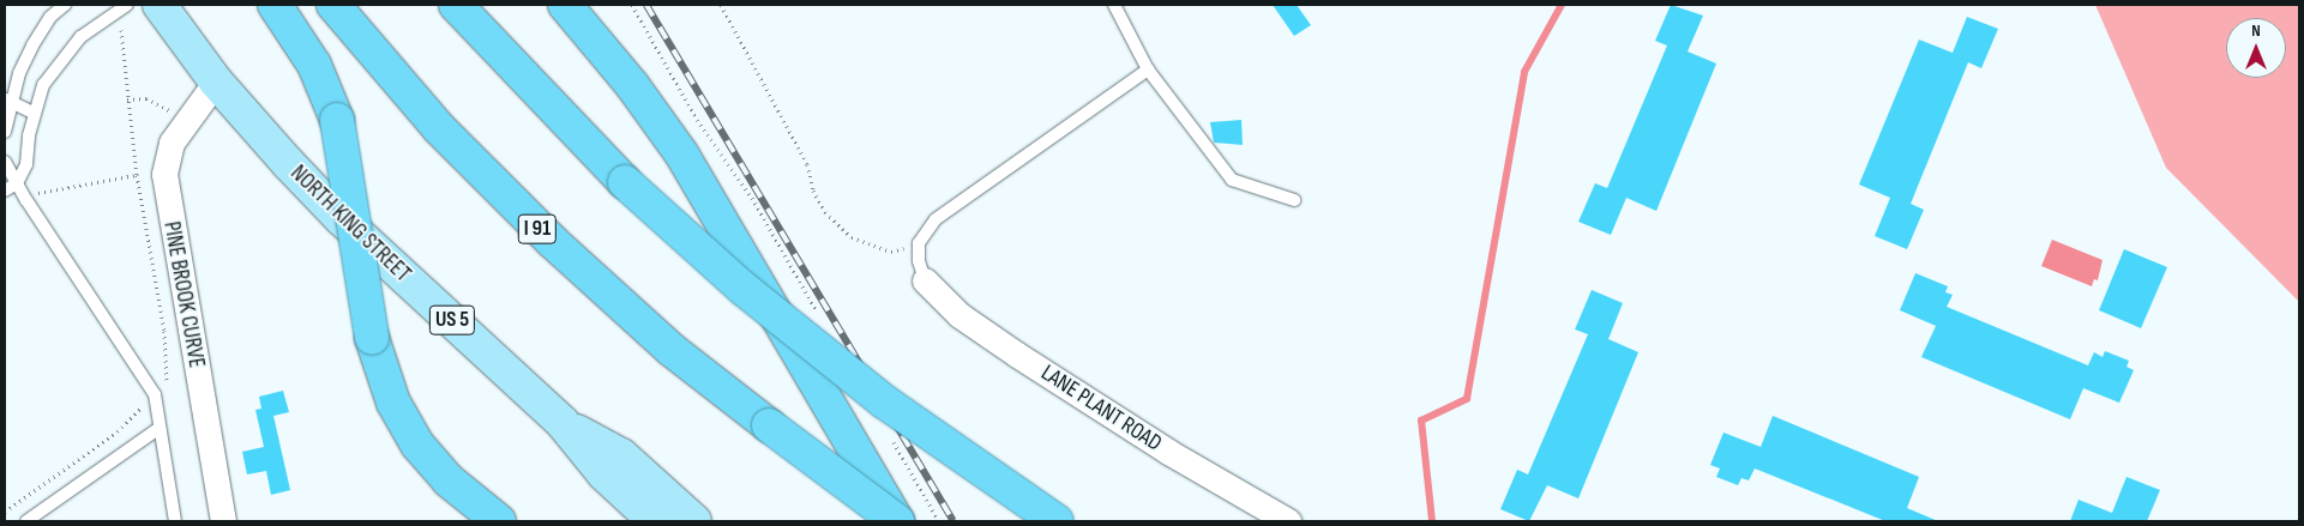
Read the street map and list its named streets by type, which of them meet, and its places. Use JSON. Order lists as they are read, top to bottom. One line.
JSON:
{"streets":{"highway":["I 91"],"main road":["NORTH KING STREET","US 5"],"street":["PINE BROOK CURVE","LANE PLANT ROAD"]},"crossings":[["NORTH KING STREET","PINE BROOK CURVE"]],"north":"top"}
